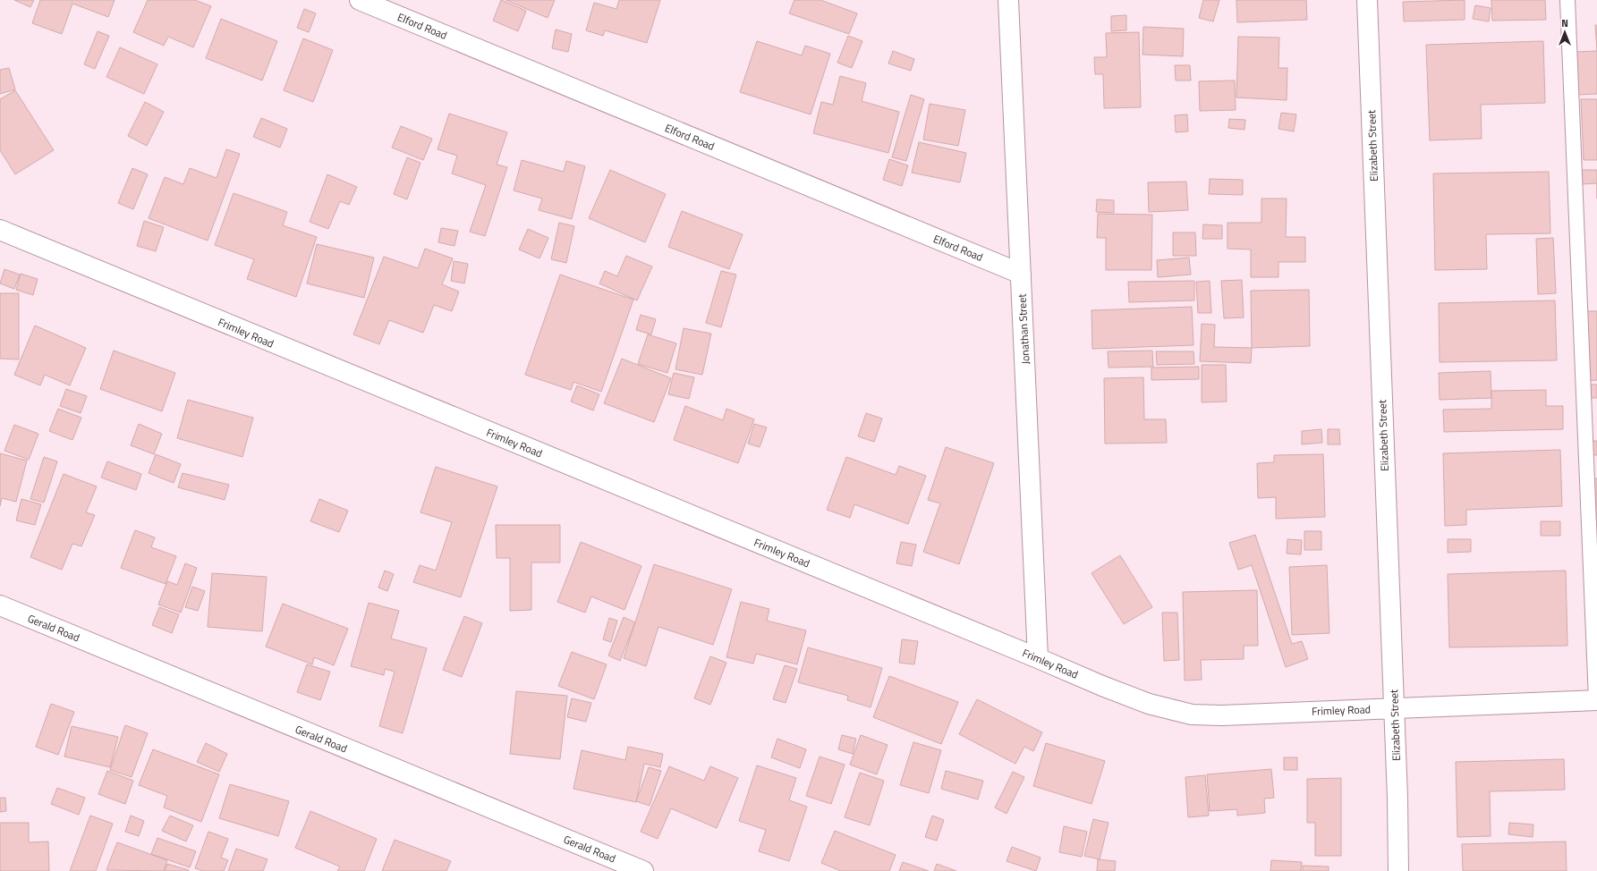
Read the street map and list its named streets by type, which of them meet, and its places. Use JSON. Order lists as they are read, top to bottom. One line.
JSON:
{"streets":{"street":["Elford Road","Elizabeth Street","Jonathan Street","Frimley Road","Gerald Road"]},"crossings":[["Elford Road","Jonathan Street"],["Elizabeth Street","Frimley Road"],["Jonathan Street","Frimley Road"]],"north":"top"}
